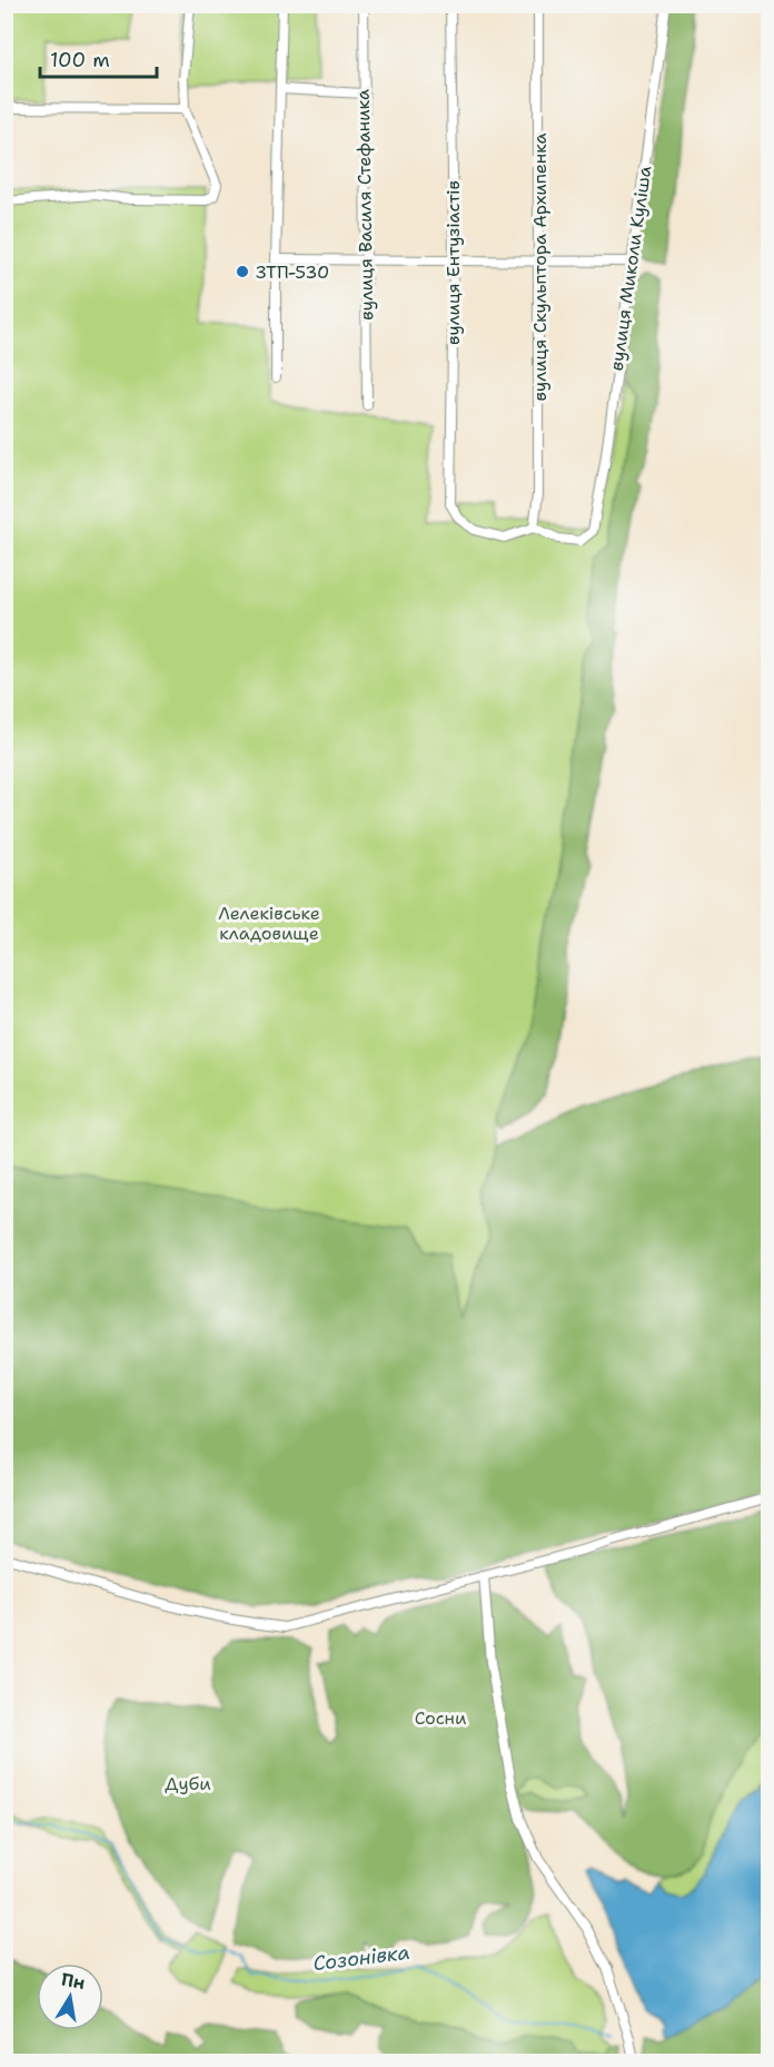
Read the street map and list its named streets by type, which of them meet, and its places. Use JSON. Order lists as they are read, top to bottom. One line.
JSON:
{"streets":{"street":["вулиця Василя Стефаника","вулиця Ентузіастів","вулиця Скульптора Архипенка","вулиця Миколи Куліша"]},"crossings":[["вулиця Ентузіастів","вулиця Скульптора Архипенка"],["вулиця Ентузіастів","вулиця Миколи Куліша"],["вулиця Скульптора Архипенка","вулиця Миколи Куліша"]],"water":["Созонівка"],"parks":["Лелеківське кладовище","Сосни","Дуби"],"places":["ЗТП-530"],"scale_bar":"100 m","north":"top"}
